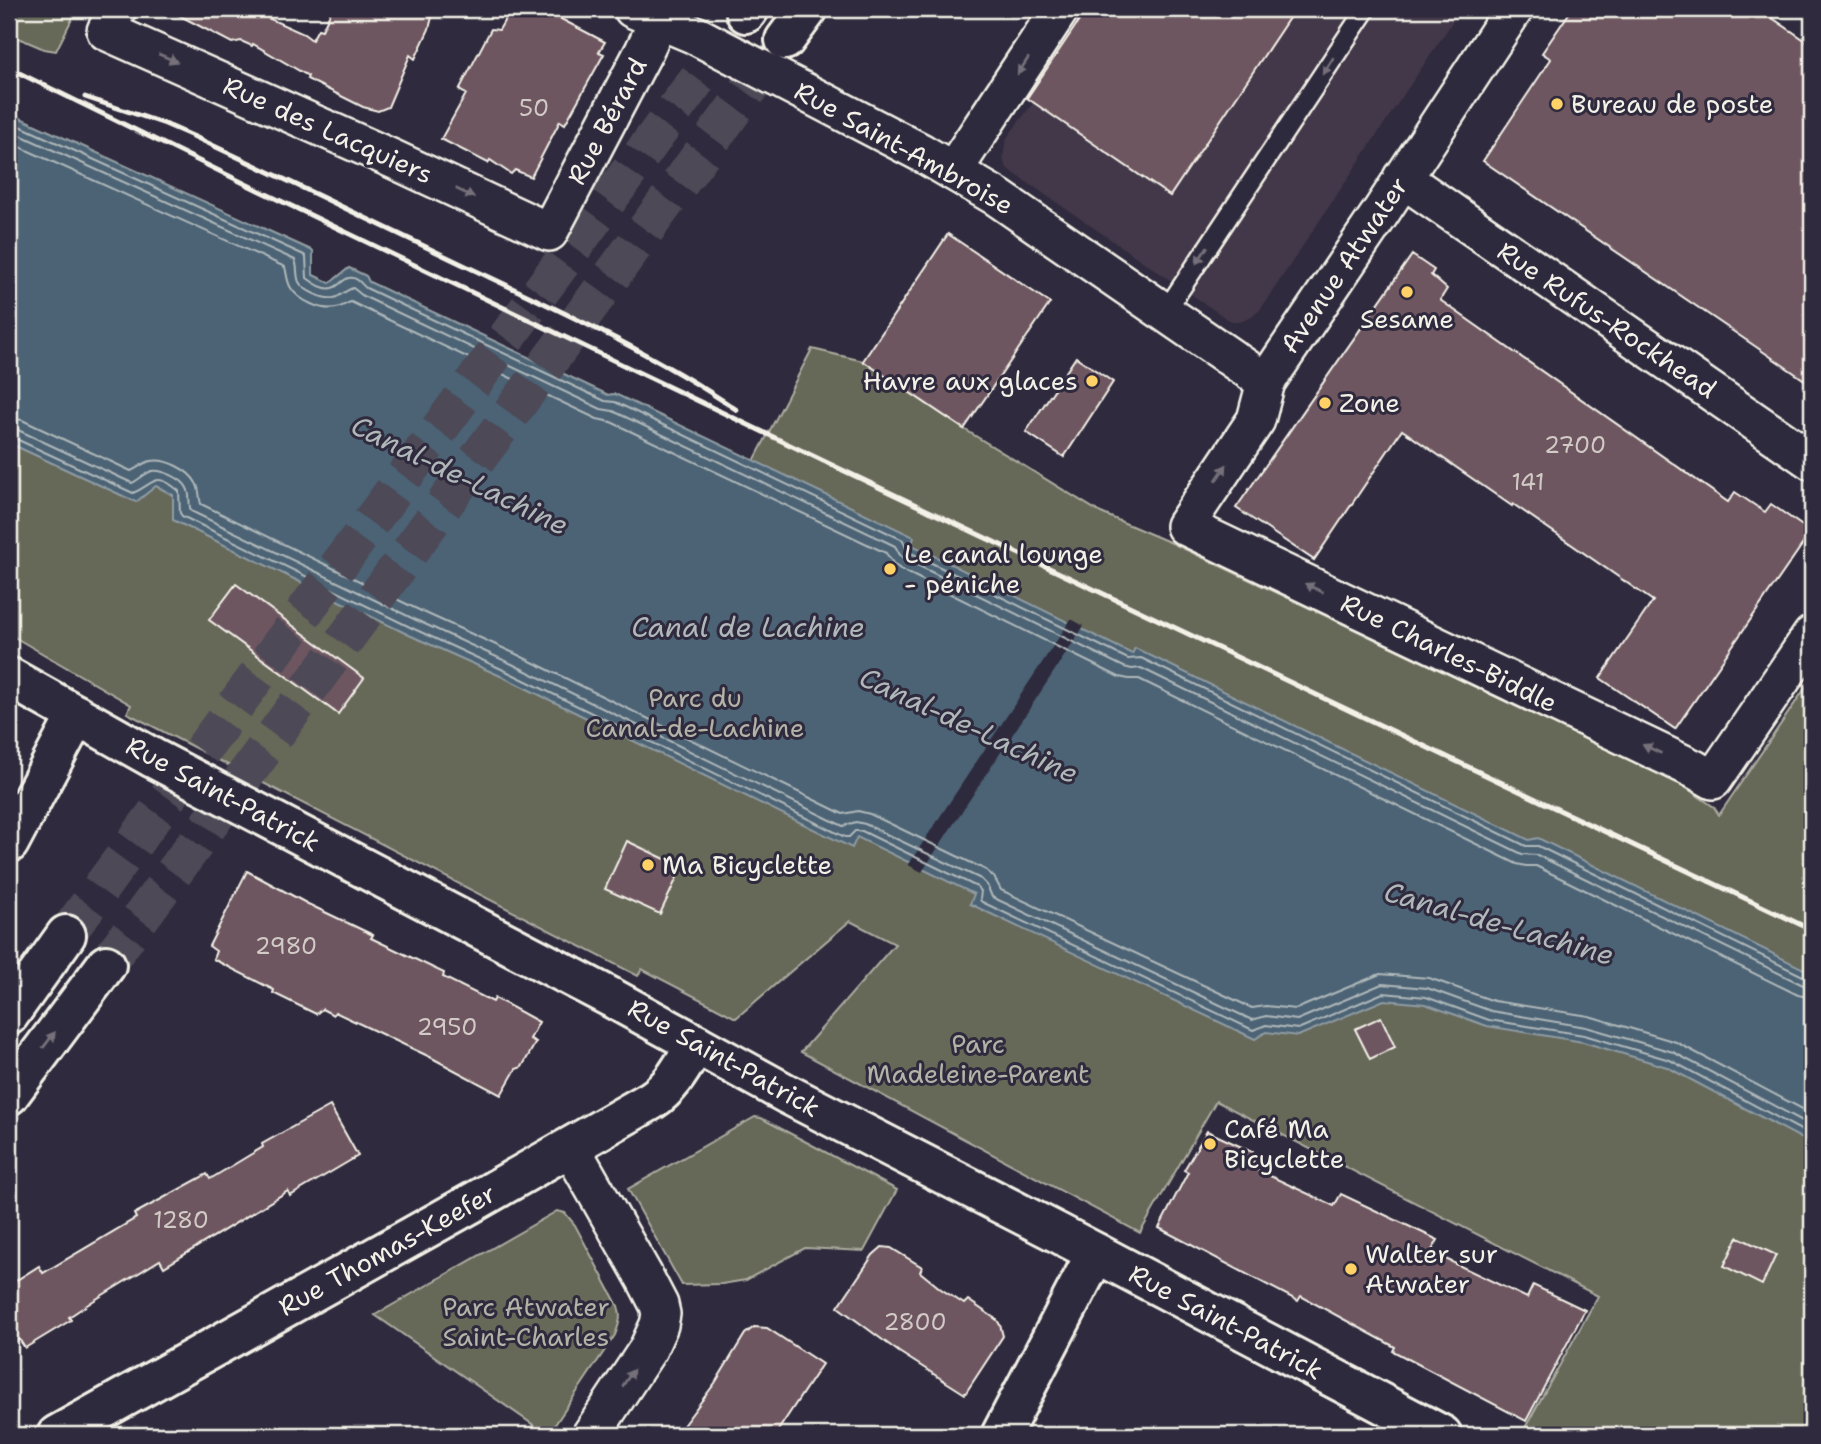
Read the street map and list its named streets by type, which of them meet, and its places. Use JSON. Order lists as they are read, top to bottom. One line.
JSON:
{"streets":{"main road":["Rue Saint-Patrick","Rue Thomas-Keefer"],"street":["Rue Bérard","Rue des Lacquiers","Rue Saint-Ambroise","Avenue Atwater","Rue Rufus-Rockhead","Rue Charles-Biddle"]},"crossings":[["Rue Bérard","Rue des Lacquiers"],["Rue Bérard","Rue Saint-Ambroise"],["Rue Saint-Ambroise","Avenue Atwater"],["Avenue Atwater","Rue Rufus-Rockhead"],["Avenue Atwater","Rue Charles-Biddle"],["Rue Saint-Patrick","Rue Thomas-Keefer"]],"one_way":["Rue des Lacquiers","Rue Charles-Biddle"],"water":["Canal-de-Lachine","Canal de Lachine"],"parks":["Parc du Canal-de-Lachine","Parc Madeleine-Parent","Parc Atwater Saint-Charles"],"places":["Bureau de poste","Sesame","Havre aux glaces","Zone","Le canal lounge - péniche","Ma Bicyclette","Café Ma Bicyclette","Walter sur Atwater"],"house_numbers":["50","2700","141","2980","2950","1280","2800"]}
